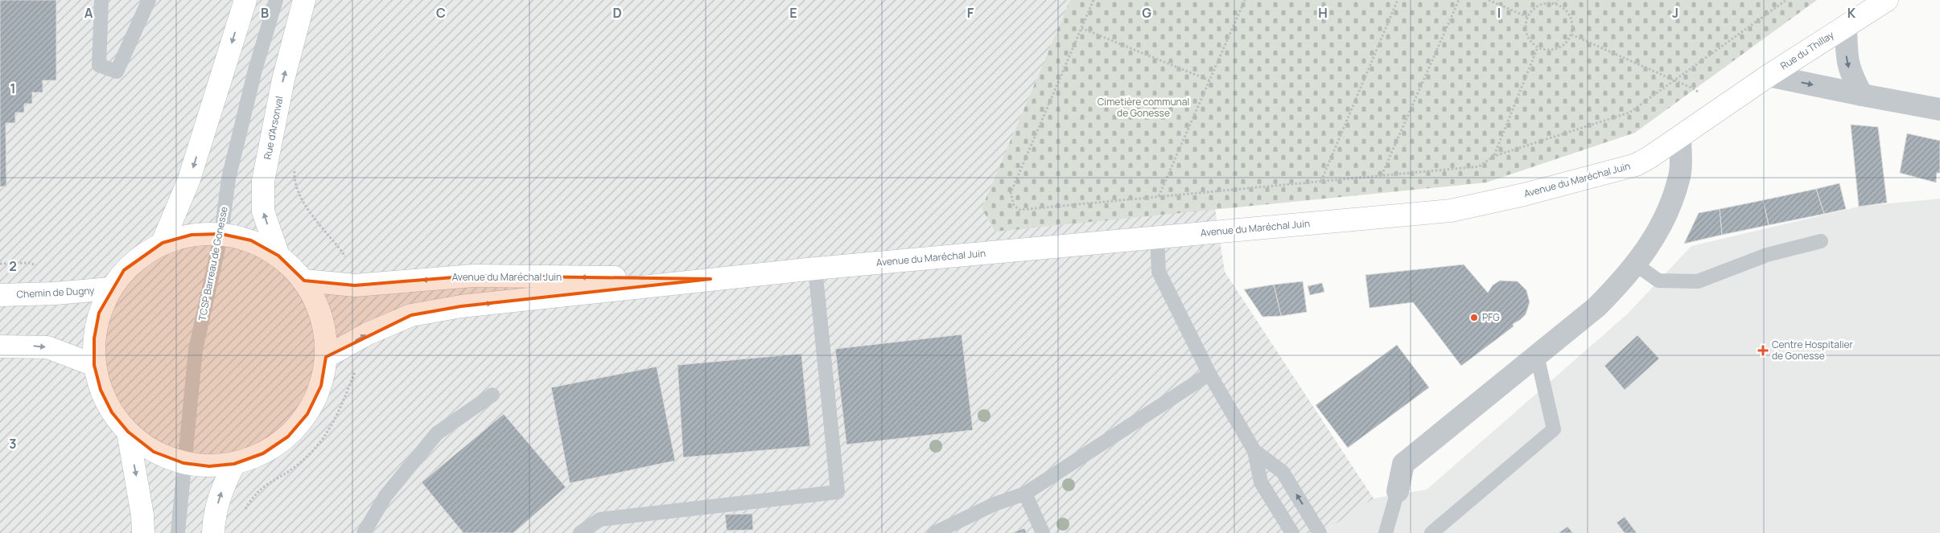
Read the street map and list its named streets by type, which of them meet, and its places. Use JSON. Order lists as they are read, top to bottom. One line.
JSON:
{"streets":{"street":["Rue du Thillay","Rue d'Arsonval","Avenue du Maréchal Juin","Chemin de Dugny"],"lane":["TCSP Barreau de Gonesse"]},"crossings":[["Rue du Thillay","Avenue du Maréchal Juin"]],"parks":["Cimetière communal de Gonesse"],"places":{"other":["PFG"],"health":["Centre Hospitalier de Gonesse"]},"grid":{"columns":["A","B","C","D","E","F","G","H","I","J","K"],"rows":["1","2","3"]}}
